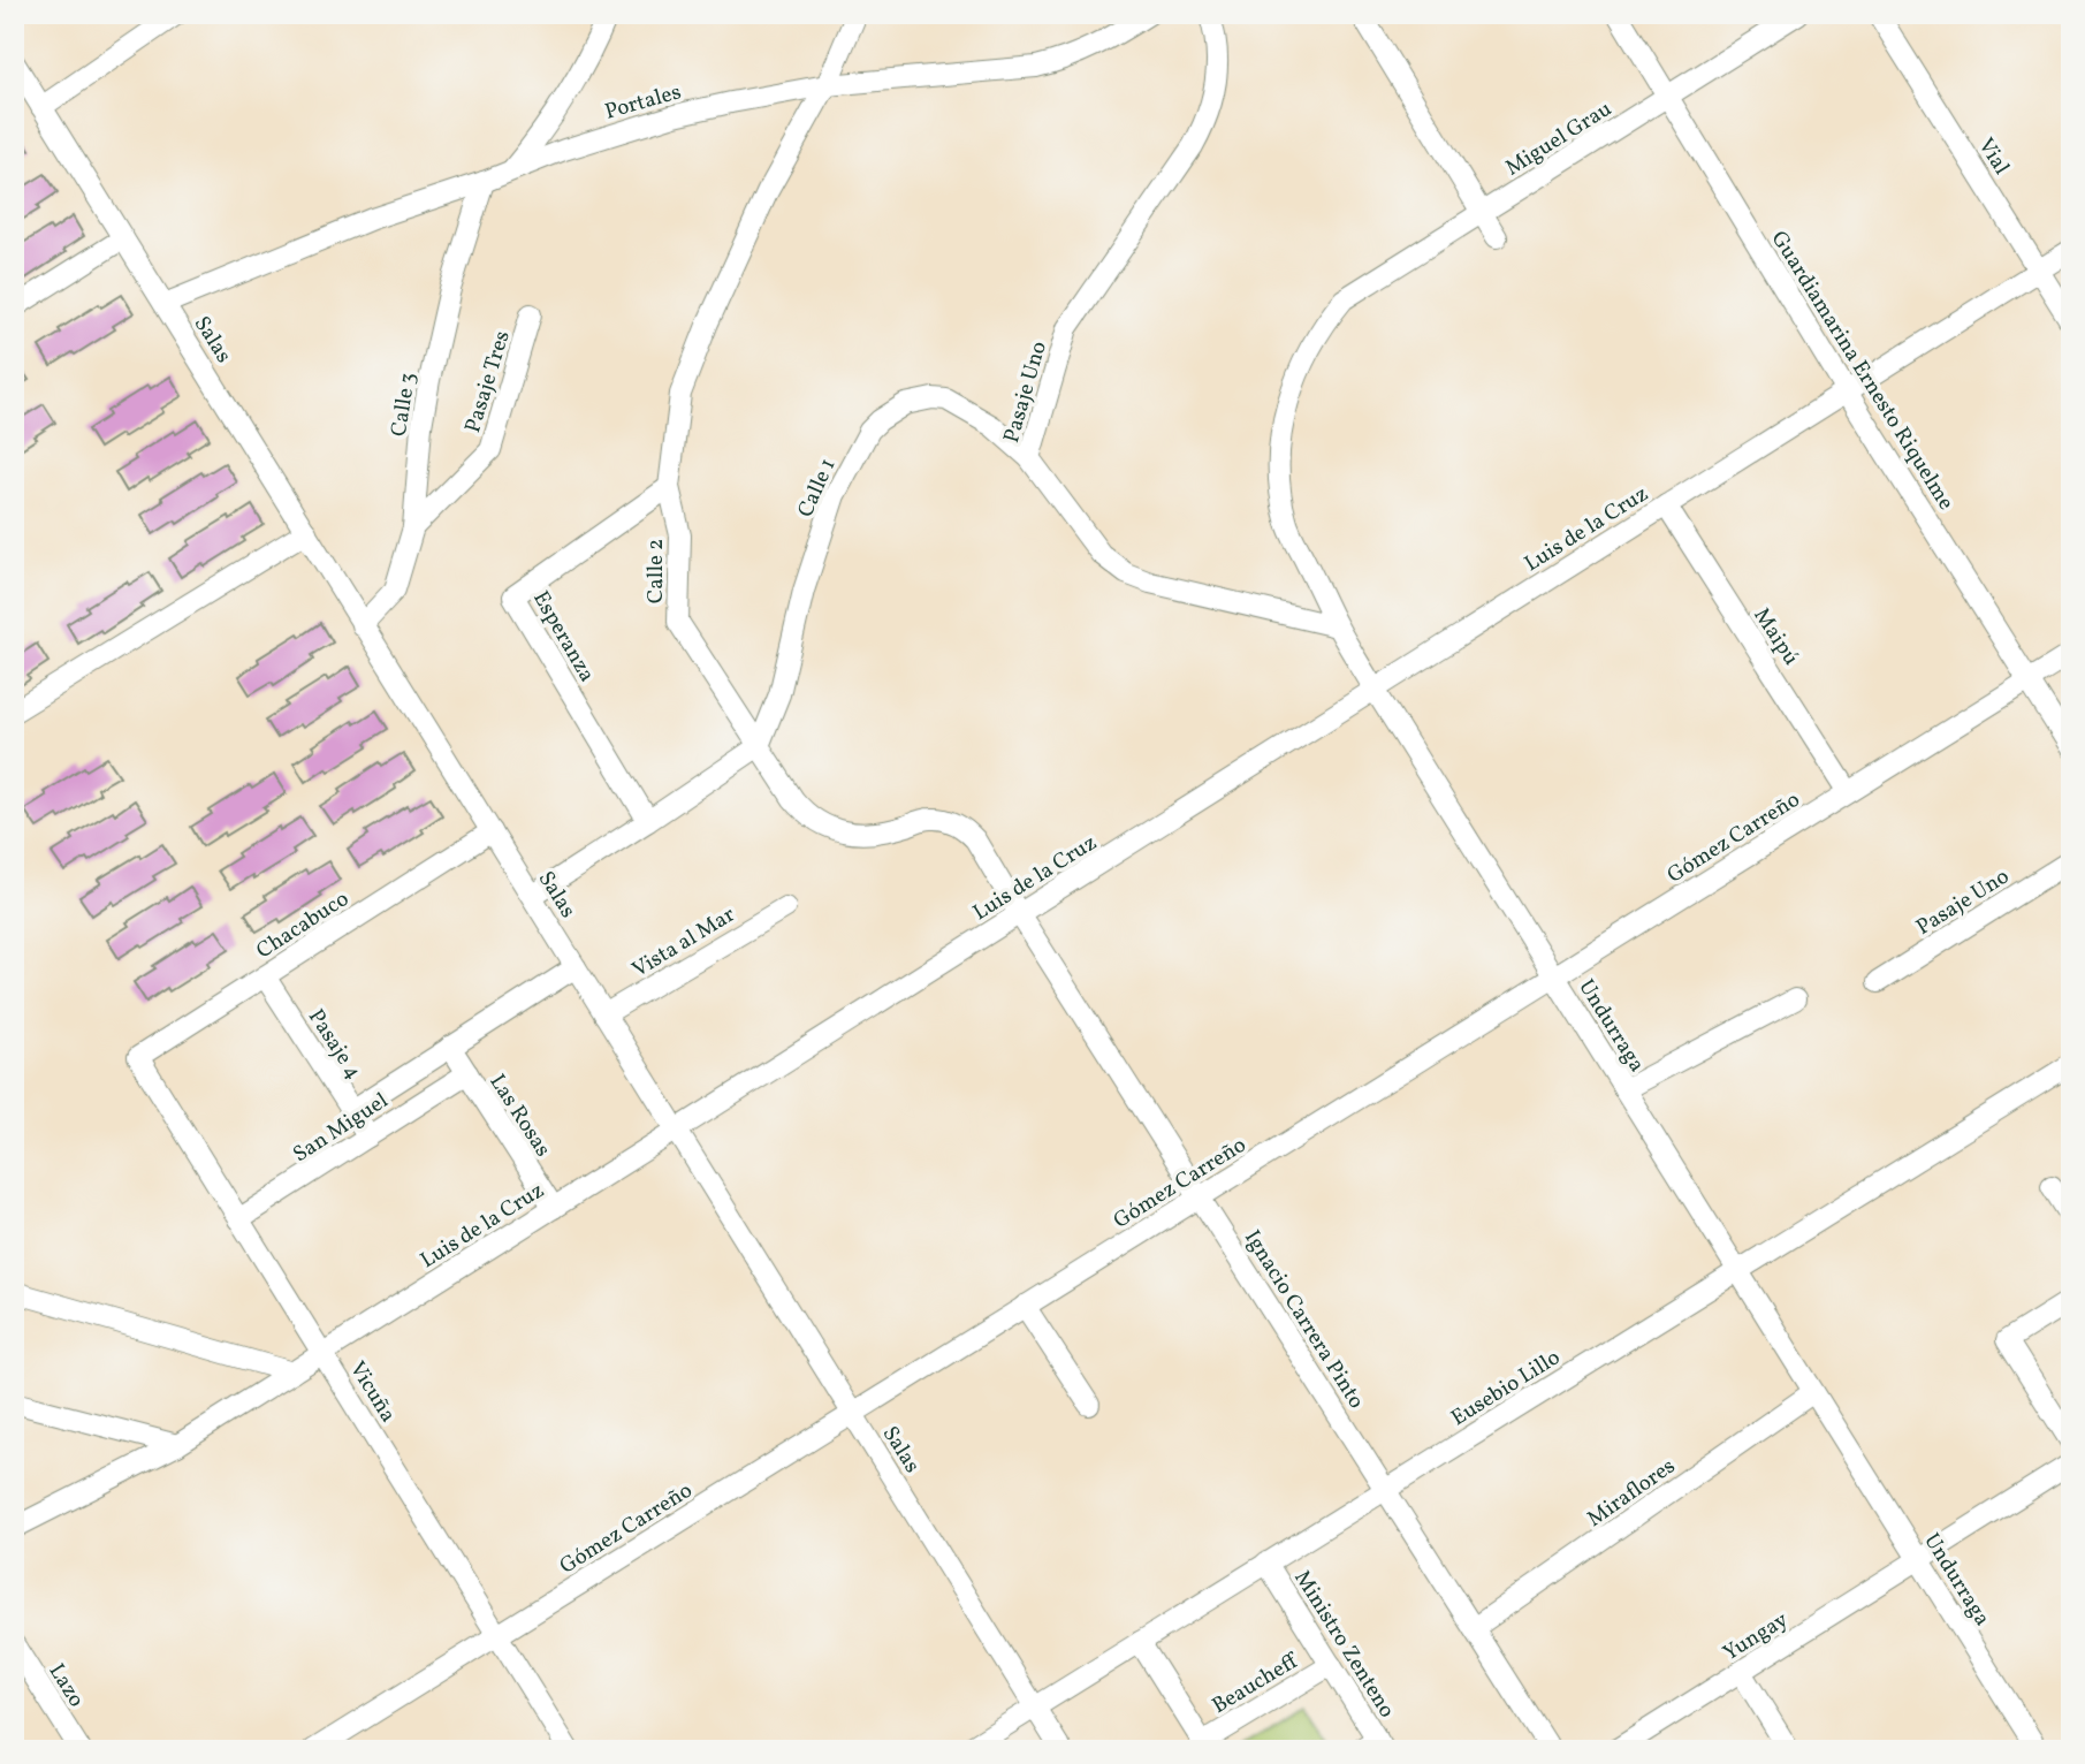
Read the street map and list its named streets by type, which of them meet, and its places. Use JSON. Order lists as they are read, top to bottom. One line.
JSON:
{"streets":{"street":["Portales","Miguel Grau","Vial","Salas","Guardiamarina Ernesto Riquelme","Pasaje Tres","Pasaje Uno","Calle 3","Calle 1","Luis de la Cruz","Calle 2","Esperanza","Maipú","Gómez Carreño","Chacabuco","Vista al Mar","Undurraga","Pasaje 4","Las Rosas","San Miguel","Ignacio Carrera Pinto","Eusebio Lillo","Vicuña","Miraflores","Yungay","Ministro Zenteno","Beaucheff","Lazo"]},"crossings":[["Portales","Salas"],["Portales","Calle 3"],["Portales","Calle 2"],["Miguel Grau","Guardiamarina Ernesto Riquelme"],["Miguel Grau","Undurraga"],["Vial","Luis de la Cruz"],["Salas","Calle 3"],["Salas","Luis de la Cruz"],["Salas","Gómez Carreño"],["Salas","Chacabuco"],["Salas","Vista al Mar"],["Salas","San Miguel"],["Salas","Eusebio Lillo"],["Guardiamarina Ernesto Riquelme","Luis de la Cruz"],["Guardiamarina Ernesto Riquelme","Gómez Carreño"],["Pasaje Tres","Calle 3"],["Pasaje Uno","Calle 1"],["Pasaje Uno","Undurraga"],["Calle 1","Calle 2"],["Luis de la Cruz","Calle 2"],["Luis de la Cruz","Maipú"],["Luis de la Cruz","Undurraga"],["Luis de la Cruz","Las Rosas"],["Luis de la Cruz","Ignacio Carrera Pinto"],["Luis de la Cruz","Vicuña"],["Calle 2","Esperanza"],["Calle 2","Ignacio Carrera Pinto"],["Maipú","Gómez Carreño"],["Gómez Carreño","Undurraga"],["Gómez Carreño","Ignacio Carrera Pinto"],["Gómez Carreño","Vicuña"],["Chacabuco","Pasaje 4"],["Chacabuco","Vicuña"],["Undurraga","Eusebio Lillo"],["Undurraga","Miraflores"],["Undurraga","Yungay"],["Pasaje 4","San Miguel"],["Las Rosas","San Miguel"],["San Miguel","Vicuña"],["Ignacio Carrera Pinto","Eusebio Lillo"],["Ignacio Carrera Pinto","Miraflores"],["Eusebio Lillo","Ministro Zenteno"],["Ministro Zenteno","Beaucheff"]]}
